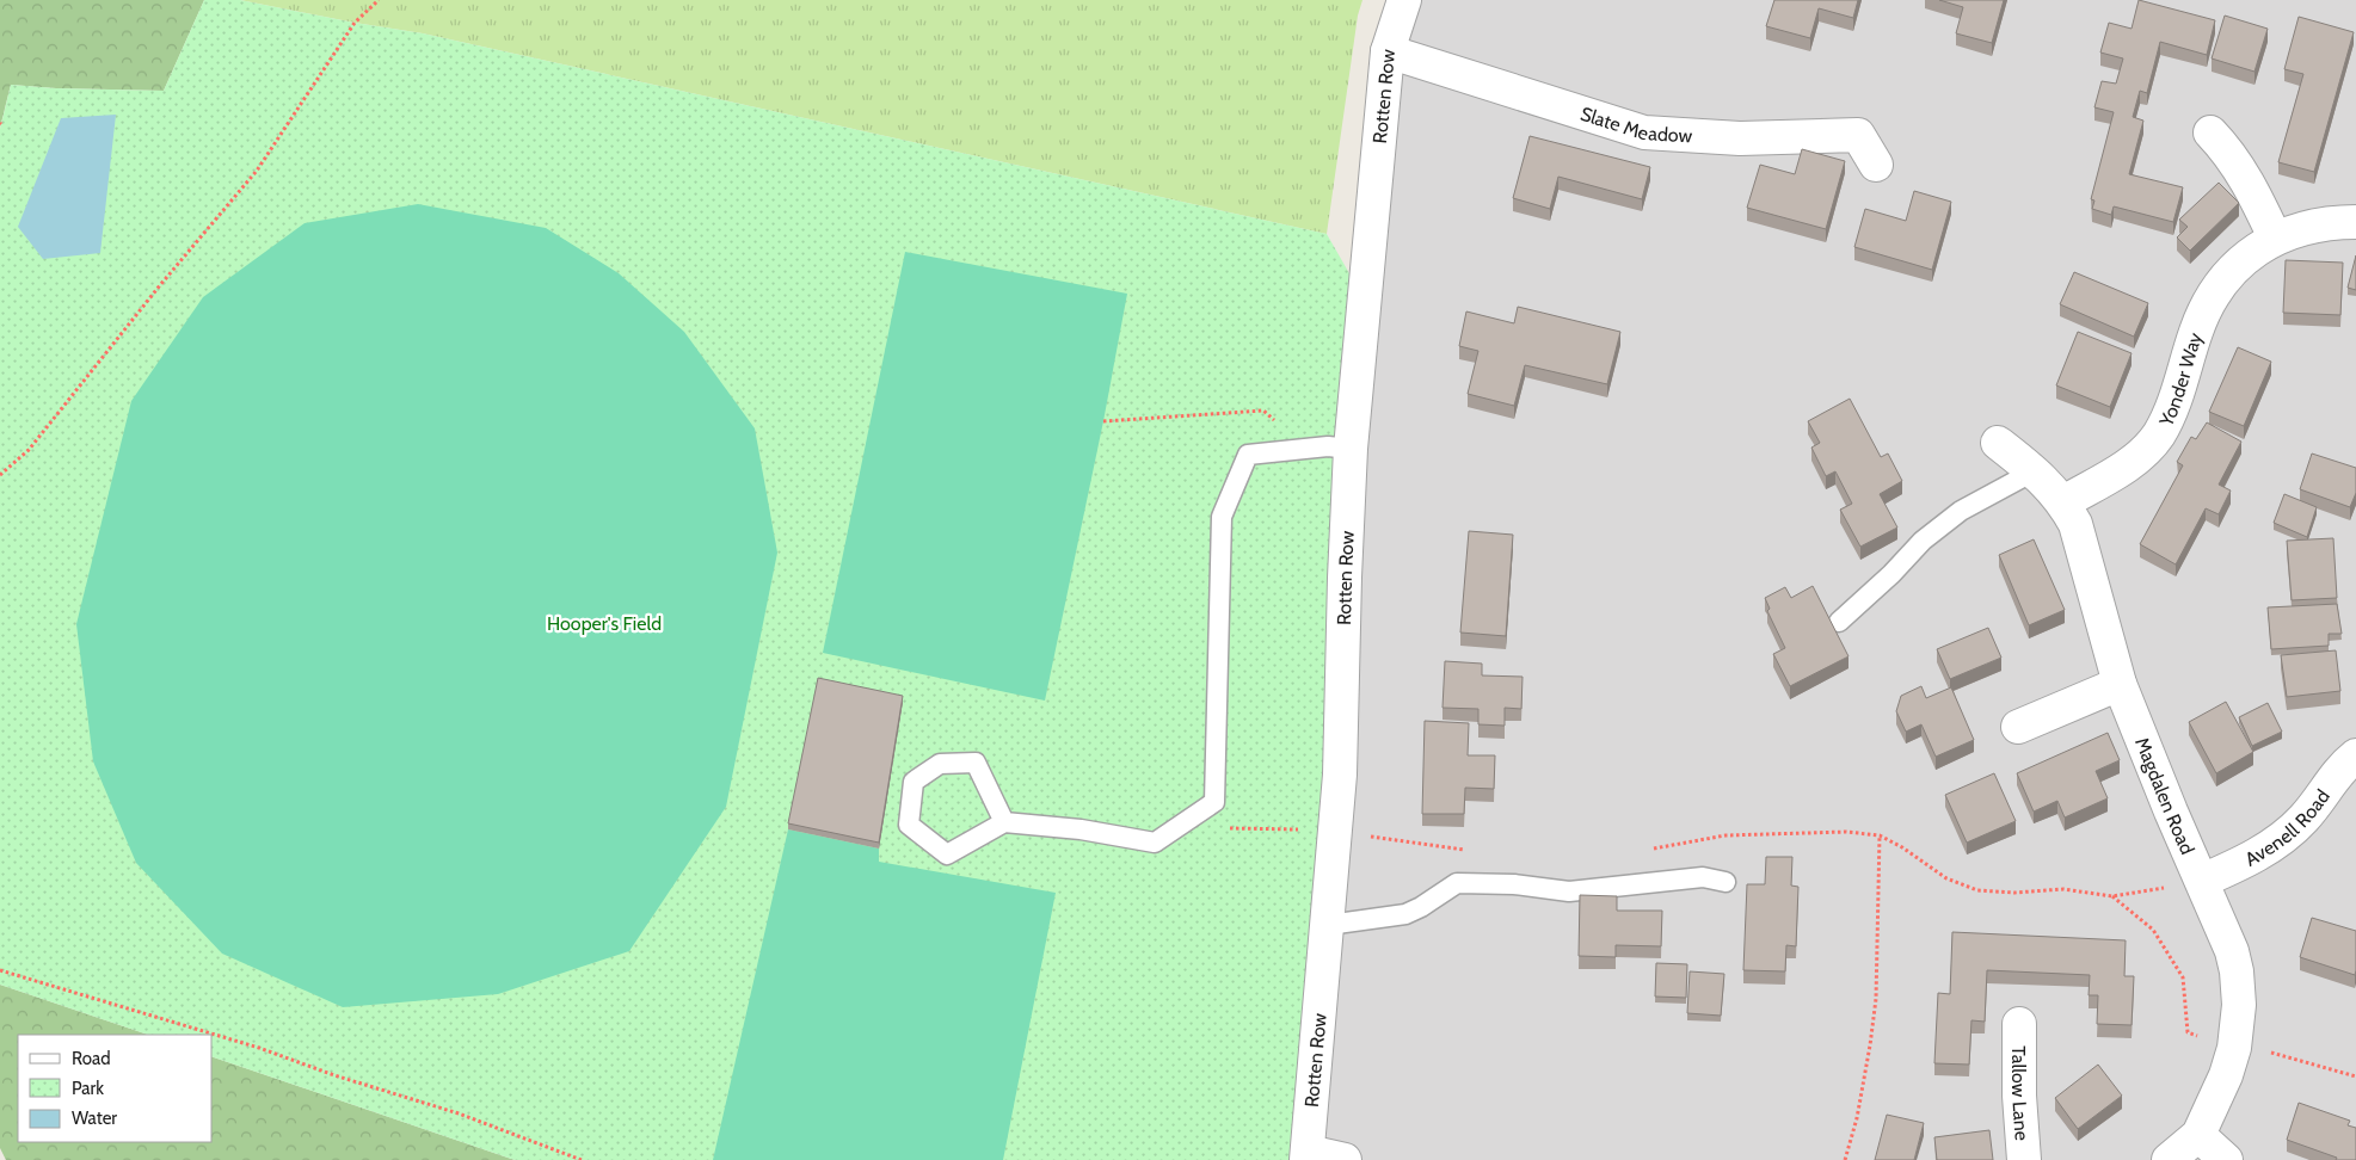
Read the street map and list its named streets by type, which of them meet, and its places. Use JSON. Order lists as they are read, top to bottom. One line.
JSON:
{"streets":{"street":["Rotten Row","Slate Meadow","Yonder Way","Magdalen Road","Avenell Road","Tallow Lane"]},"crossings":[["Rotten Row","Slate Meadow"],["Yonder Way","Magdalen Road"],["Magdalen Road","Avenell Road"]],"parks":["Hooper's Field"],"legend":["Road","Park","Water"]}
